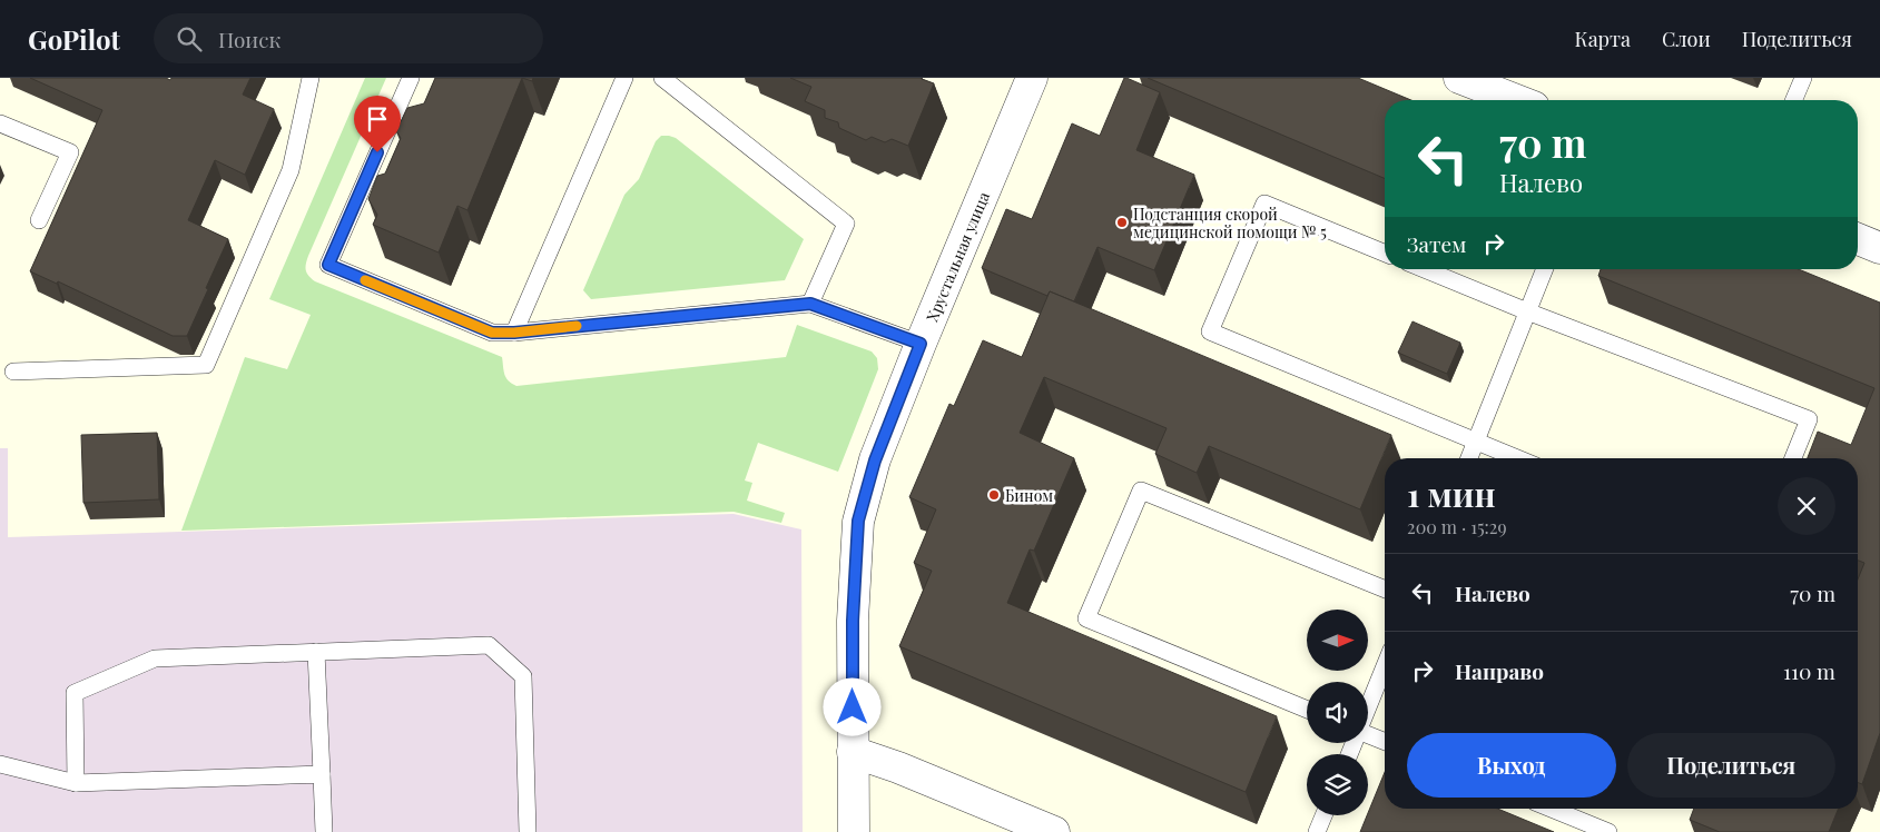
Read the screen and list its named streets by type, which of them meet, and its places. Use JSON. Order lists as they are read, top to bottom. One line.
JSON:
{"streets":{"street":["Хрустальная улица"]},"places":["Подстанция скорой медицинской помощи № 5","Бином"],"north":"right","page":{"header":"GoPilot","search":"Поиск","nav":["Карта","Слои","Поделиться"],"turn":["70 m","Налево"],"then":"Затем","heading":["1 мин","200 m · 15:29"],"list":[{"name":"Налево","value":"70 m"},{"name":"Направо","value":"110 m"}],"buttons":["Выход","Поделиться"]}}
